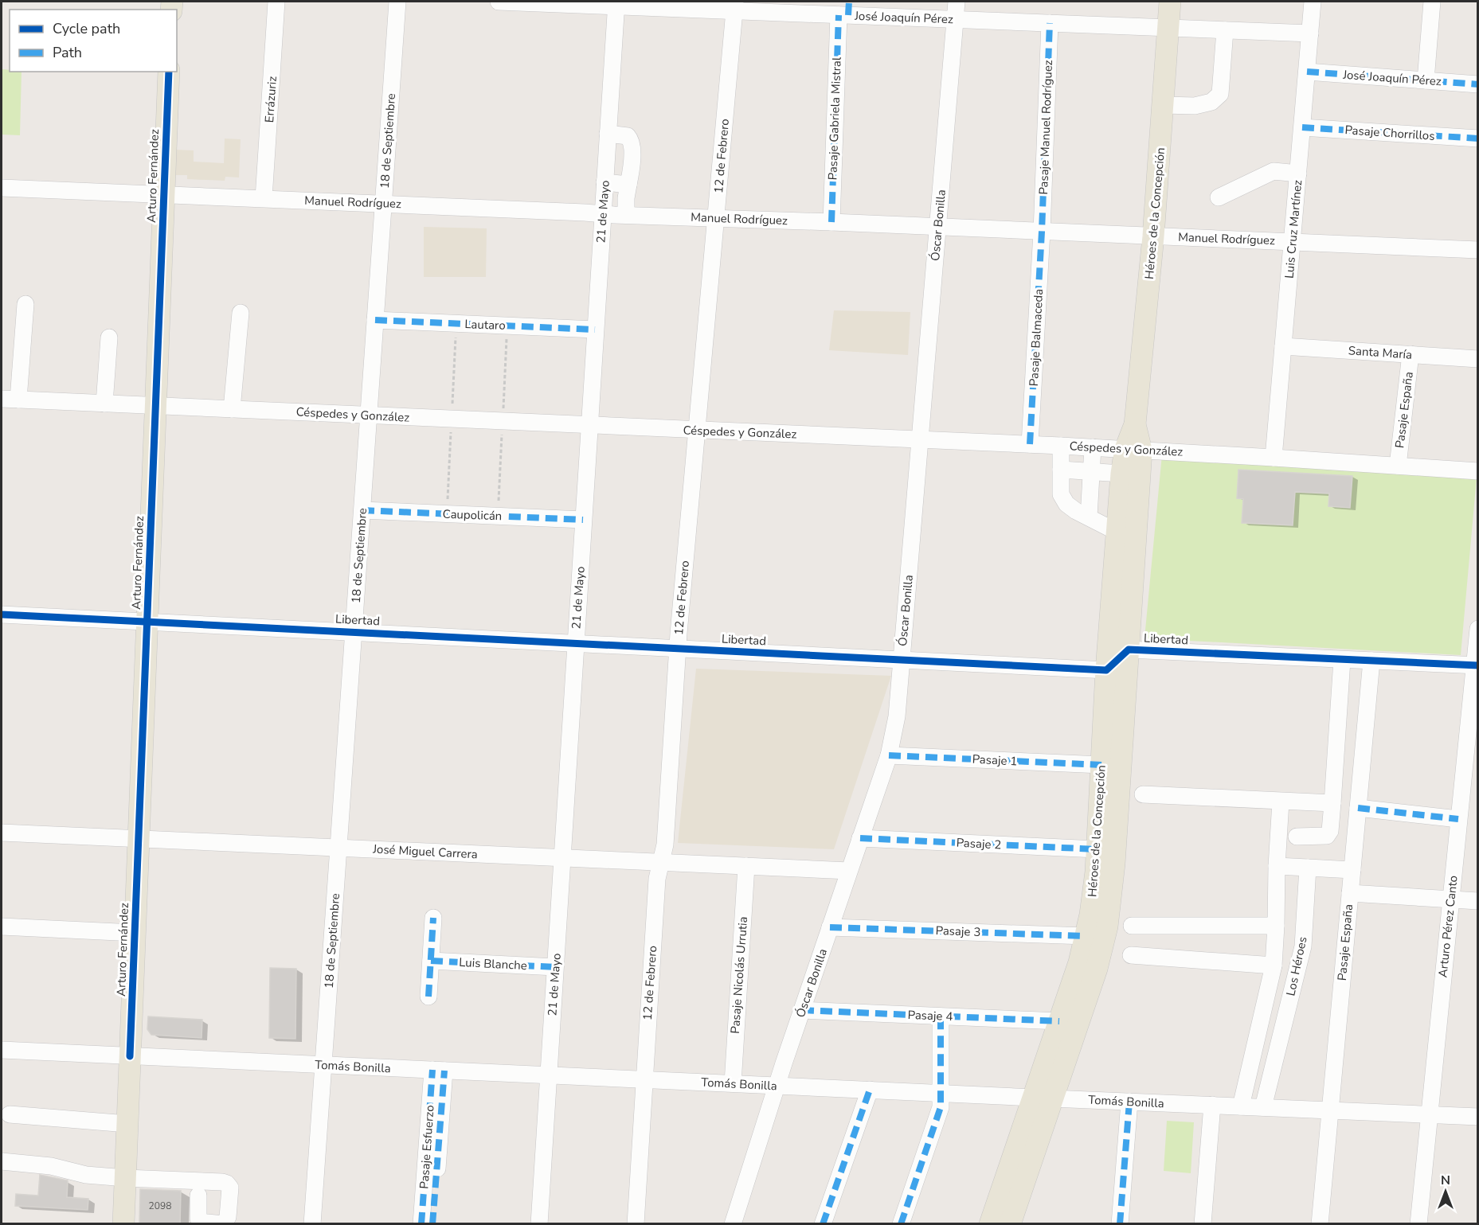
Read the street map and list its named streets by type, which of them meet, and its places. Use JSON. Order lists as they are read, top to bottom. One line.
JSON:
{"streets":{"main road":["Arturo Fernández","Héroes de la Concepción"],"street":["José Joaquín Pérez","Errázuriz","Pasaje Gabriela Mistral","Pasaje Manuel Rodríguez","Pasaje Chorrillos","18 de Septiembre","12 de Febrero","Manuel Rodríguez","21 de Mayo","Óscar Bonilla","Luis Cruz Martínez","Lautaro","Pasaje Balmaceda","Santa María","Pasaje España","Céspedes y González","Caupolicán","Libertad","Pasaje 1","Pasaje 2","José Miguel Carrera","Arturo Pérez Canto","Pasaje 3","Luis Blanche","Los Héroes","Pasaje Nicolás Urrutia","Pasaje 4","Tomás Bonilla","Pasaje Esfuerzo"]},"crossings":[["José Joaquín Pérez","Pasaje Gabriela Mistral"],["José Joaquín Pérez","Pasaje Manuel Rodríguez"],["José Joaquín Pérez","12 de Febrero"],["José Joaquín Pérez","21 de Mayo"],["José Joaquín Pérez","Héroes de la Concepción"],["José Joaquín Pérez","Óscar Bonilla"],["José Joaquín Pérez","Luis Cruz Martínez"],["Errázuriz","Manuel Rodríguez"],["Pasaje Gabriela Mistral","Manuel Rodríguez"],["Pasaje Manuel Rodríguez","Manuel Rodríguez"],["Pasaje Manuel Rodríguez","Pasaje Balmaceda"],["Pasaje Chorrillos","Luis Cruz Martínez"],["18 de Septiembre","Manuel Rodríguez"],["18 de Septiembre","Lautaro"],["18 de Septiembre","Céspedes y González"],["18 de Septiembre","Caupolicán"],["18 de Septiembre","Libertad"],["18 de Septiembre","José Miguel Carrera"],["18 de Septiembre","Tomás Bonilla"],["12 de Febrero","Manuel Rodríguez"],["12 de Febrero","Céspedes y González"],["12 de Febrero","Libertad"],["12 de Febrero","José Miguel Carrera"],["12 de Febrero","Tomás Bonilla"],["Arturo Fernández","Manuel Rodríguez"],["Arturo Fernández","Céspedes y González"],["Arturo Fernández","Libertad"],["Arturo Fernández","José Miguel Carrera"],["Arturo Fernández","Tomás Bonilla"],["Manuel Rodríguez","21 de Mayo"],["Manuel Rodríguez","Héroes de la Concepción"],["Manuel Rodríguez","Óscar Bonilla"],["Manuel Rodríguez","Luis Cruz Martínez"],["Manuel Rodríguez","Pasaje Balmaceda"],["21 de Mayo","Lautaro"],["21 de Mayo","Céspedes y González"],["21 de Mayo","Caupolicán"],["21 de Mayo","Libertad"],["21 de Mayo","José Miguel Carrera"],["21 de Mayo","Luis Blanche"],["21 de Mayo","Tomás Bonilla"],["Héroes de la Concepción","Céspedes y González"],["Héroes de la Concepción","Libertad"],["Héroes de la Concepción","Pasaje 1"],["Héroes de la Concepción","Pasaje 2"],["Héroes de la Concepción","Pasaje 3"],["Héroes de la Concepción","Pasaje 4"],["Héroes de la Concepción","Tomás Bonilla"],["Óscar Bonilla","Céspedes y González"],["Óscar Bonilla","Libertad"],["Óscar Bonilla","Pasaje 1"],["Óscar Bonilla","Pasaje 2"],["Óscar Bonilla","José Miguel Carrera"],["Óscar Bonilla","Pasaje 3"],["Óscar Bonilla","Pasaje 4"],["Óscar Bonilla","Tomás Bonilla"],["Luis Cruz Martínez","Santa María"],["Luis Cruz Martínez","Céspedes y González"],["Pasaje Balmaceda","Céspedes y González"],["Santa María","Pasaje España"],["Pasaje España","Céspedes y González"],["Pasaje España","Libertad"],["Pasaje España","Tomás Bonilla"],["Libertad","Arturo Pérez Canto"],["José Miguel Carrera","Pasaje Nicolás Urrutia"],["Arturo Pérez Canto","Tomás Bonilla"],["Los Héroes","Tomás Bonilla"],["Pasaje Nicolás Urrutia","Tomás Bonilla"],["Tomás Bonilla","Pasaje Esfuerzo"]],"house_numbers":["2098"],"legend":["Cycle path","Path"],"north":"top"}
